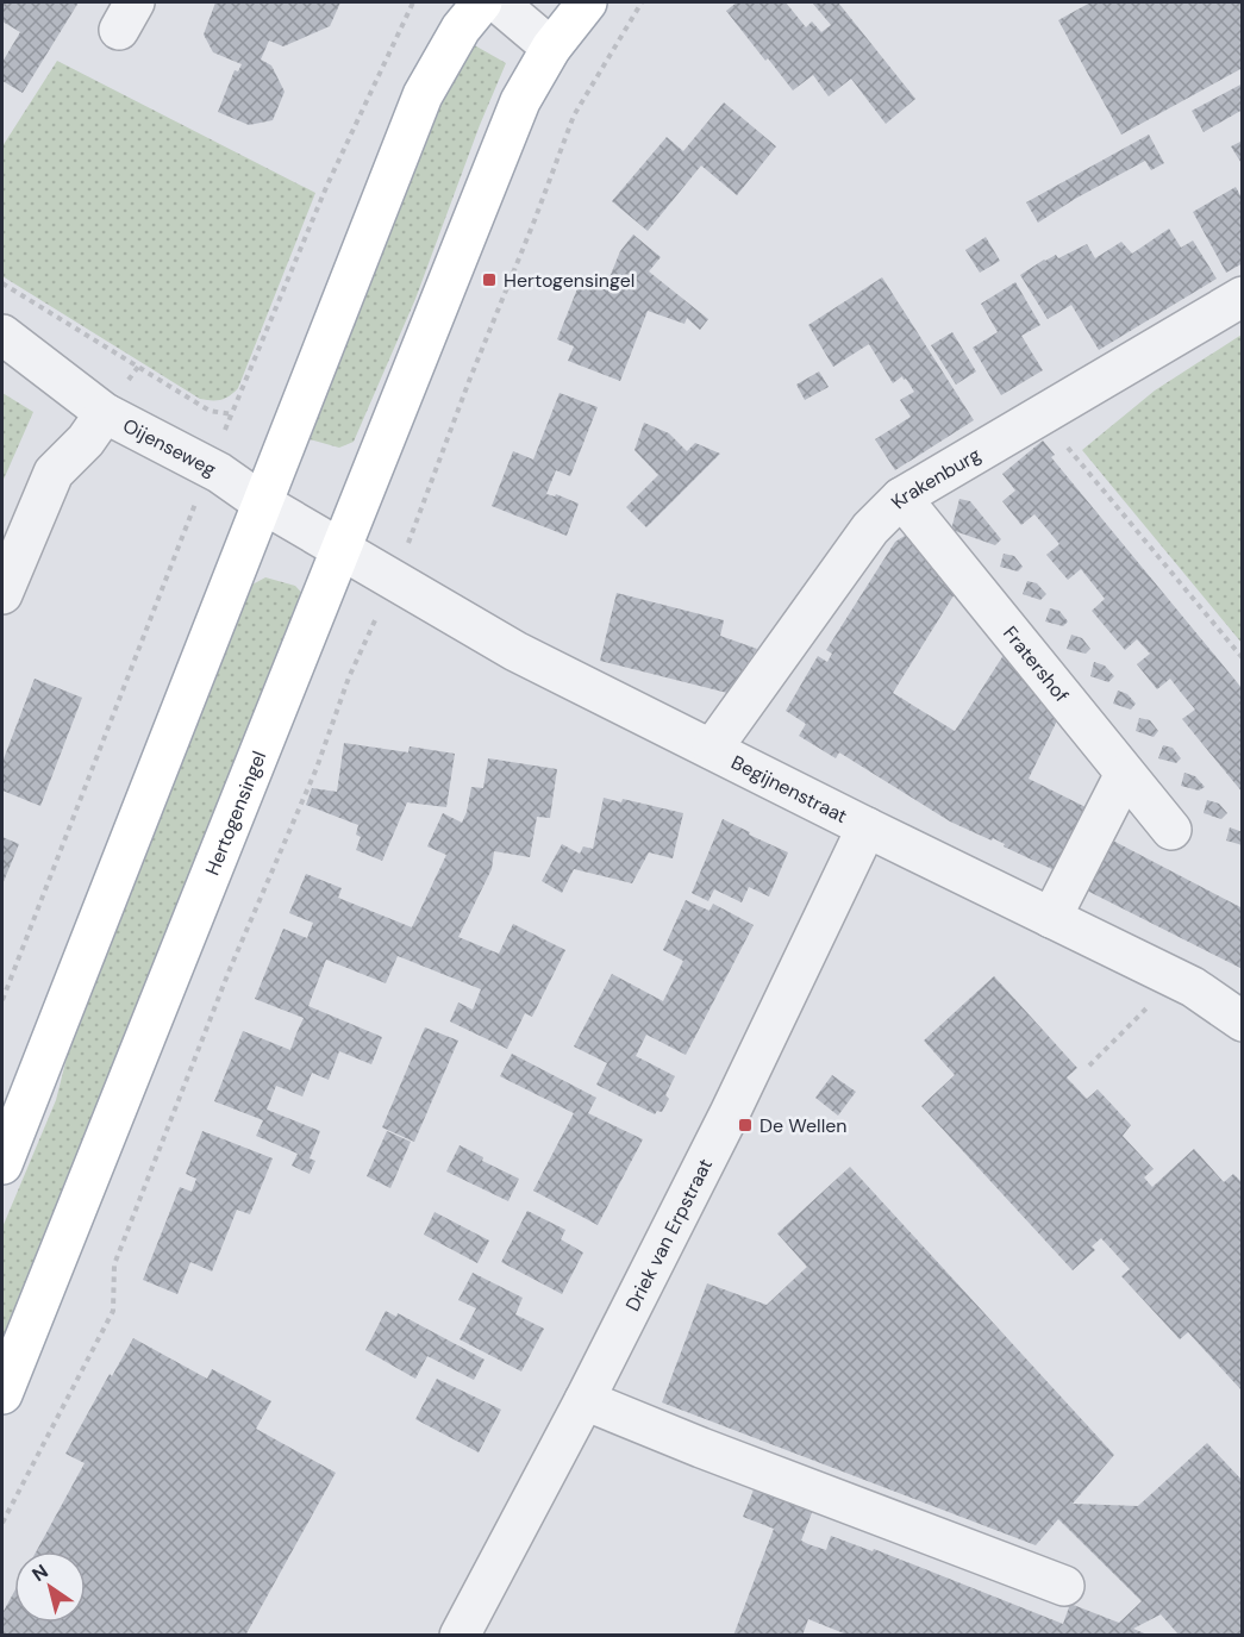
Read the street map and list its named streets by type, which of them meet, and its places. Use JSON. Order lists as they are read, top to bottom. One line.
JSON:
{"streets":{"main road":["Hertogensingel"],"street":["Oijenseweg","Krakenburg","Fratershof","Begijnenstraat","Driek van Erpstraat"]},"crossings":[["Oijenseweg","Begijnenstraat"],["Oijenseweg","Hertogensingel"],["Krakenburg","Fratershof"],["Krakenburg","Begijnenstraat"],["Begijnenstraat","Hertogensingel"],["Begijnenstraat","Driek van Erpstraat"]],"places":{"transit":["Hertogensingel","De Wellen"]},"north":"top left"}
